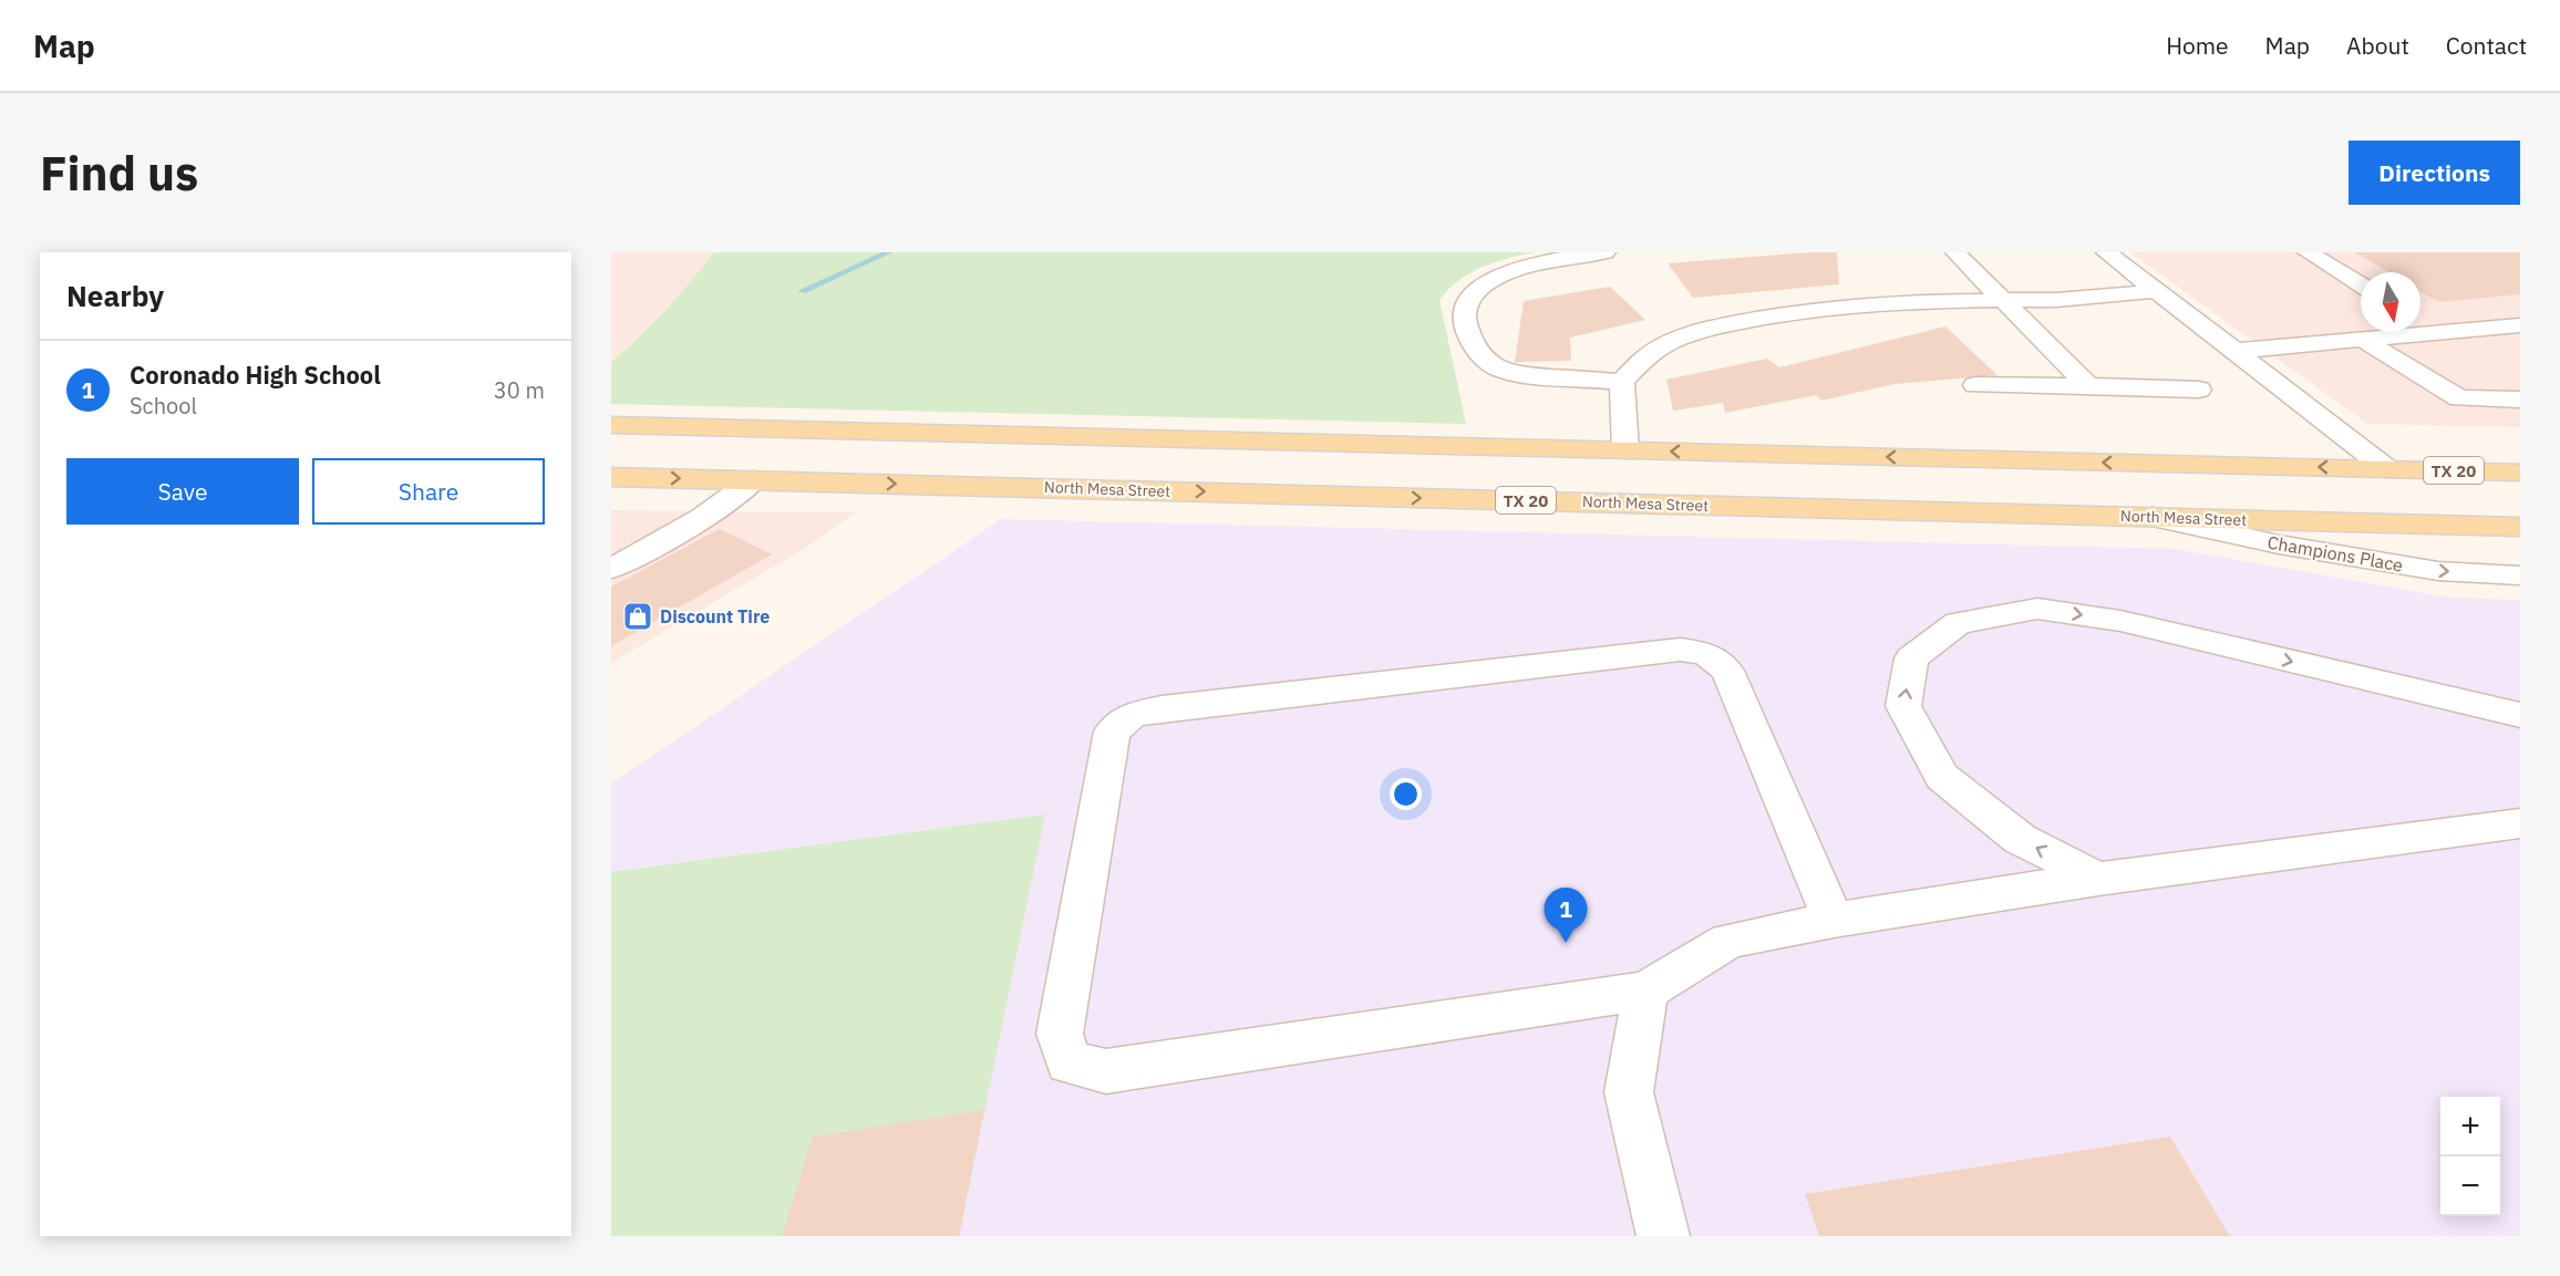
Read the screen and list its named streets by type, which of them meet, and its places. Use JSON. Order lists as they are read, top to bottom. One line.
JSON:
{"streets":{"main road":["TX 20","North Mesa Street"],"street":["Champions Place"]},"crossings":[["North Mesa Street","Champions Place"]],"places":{"shop":["Discount Tire"]},"north":"bottom","page":{"header":"Map","nav":["Home","Map","About","Contact"],"buttons":["Directions",["Save","Share"]],"title":"Find us","heading":"Nearby","list":[{"mark":"1","name":"Coronado High School","note":"School","value":"30 m"}],"pins":"1","map_buttons":["+","−"]}}
